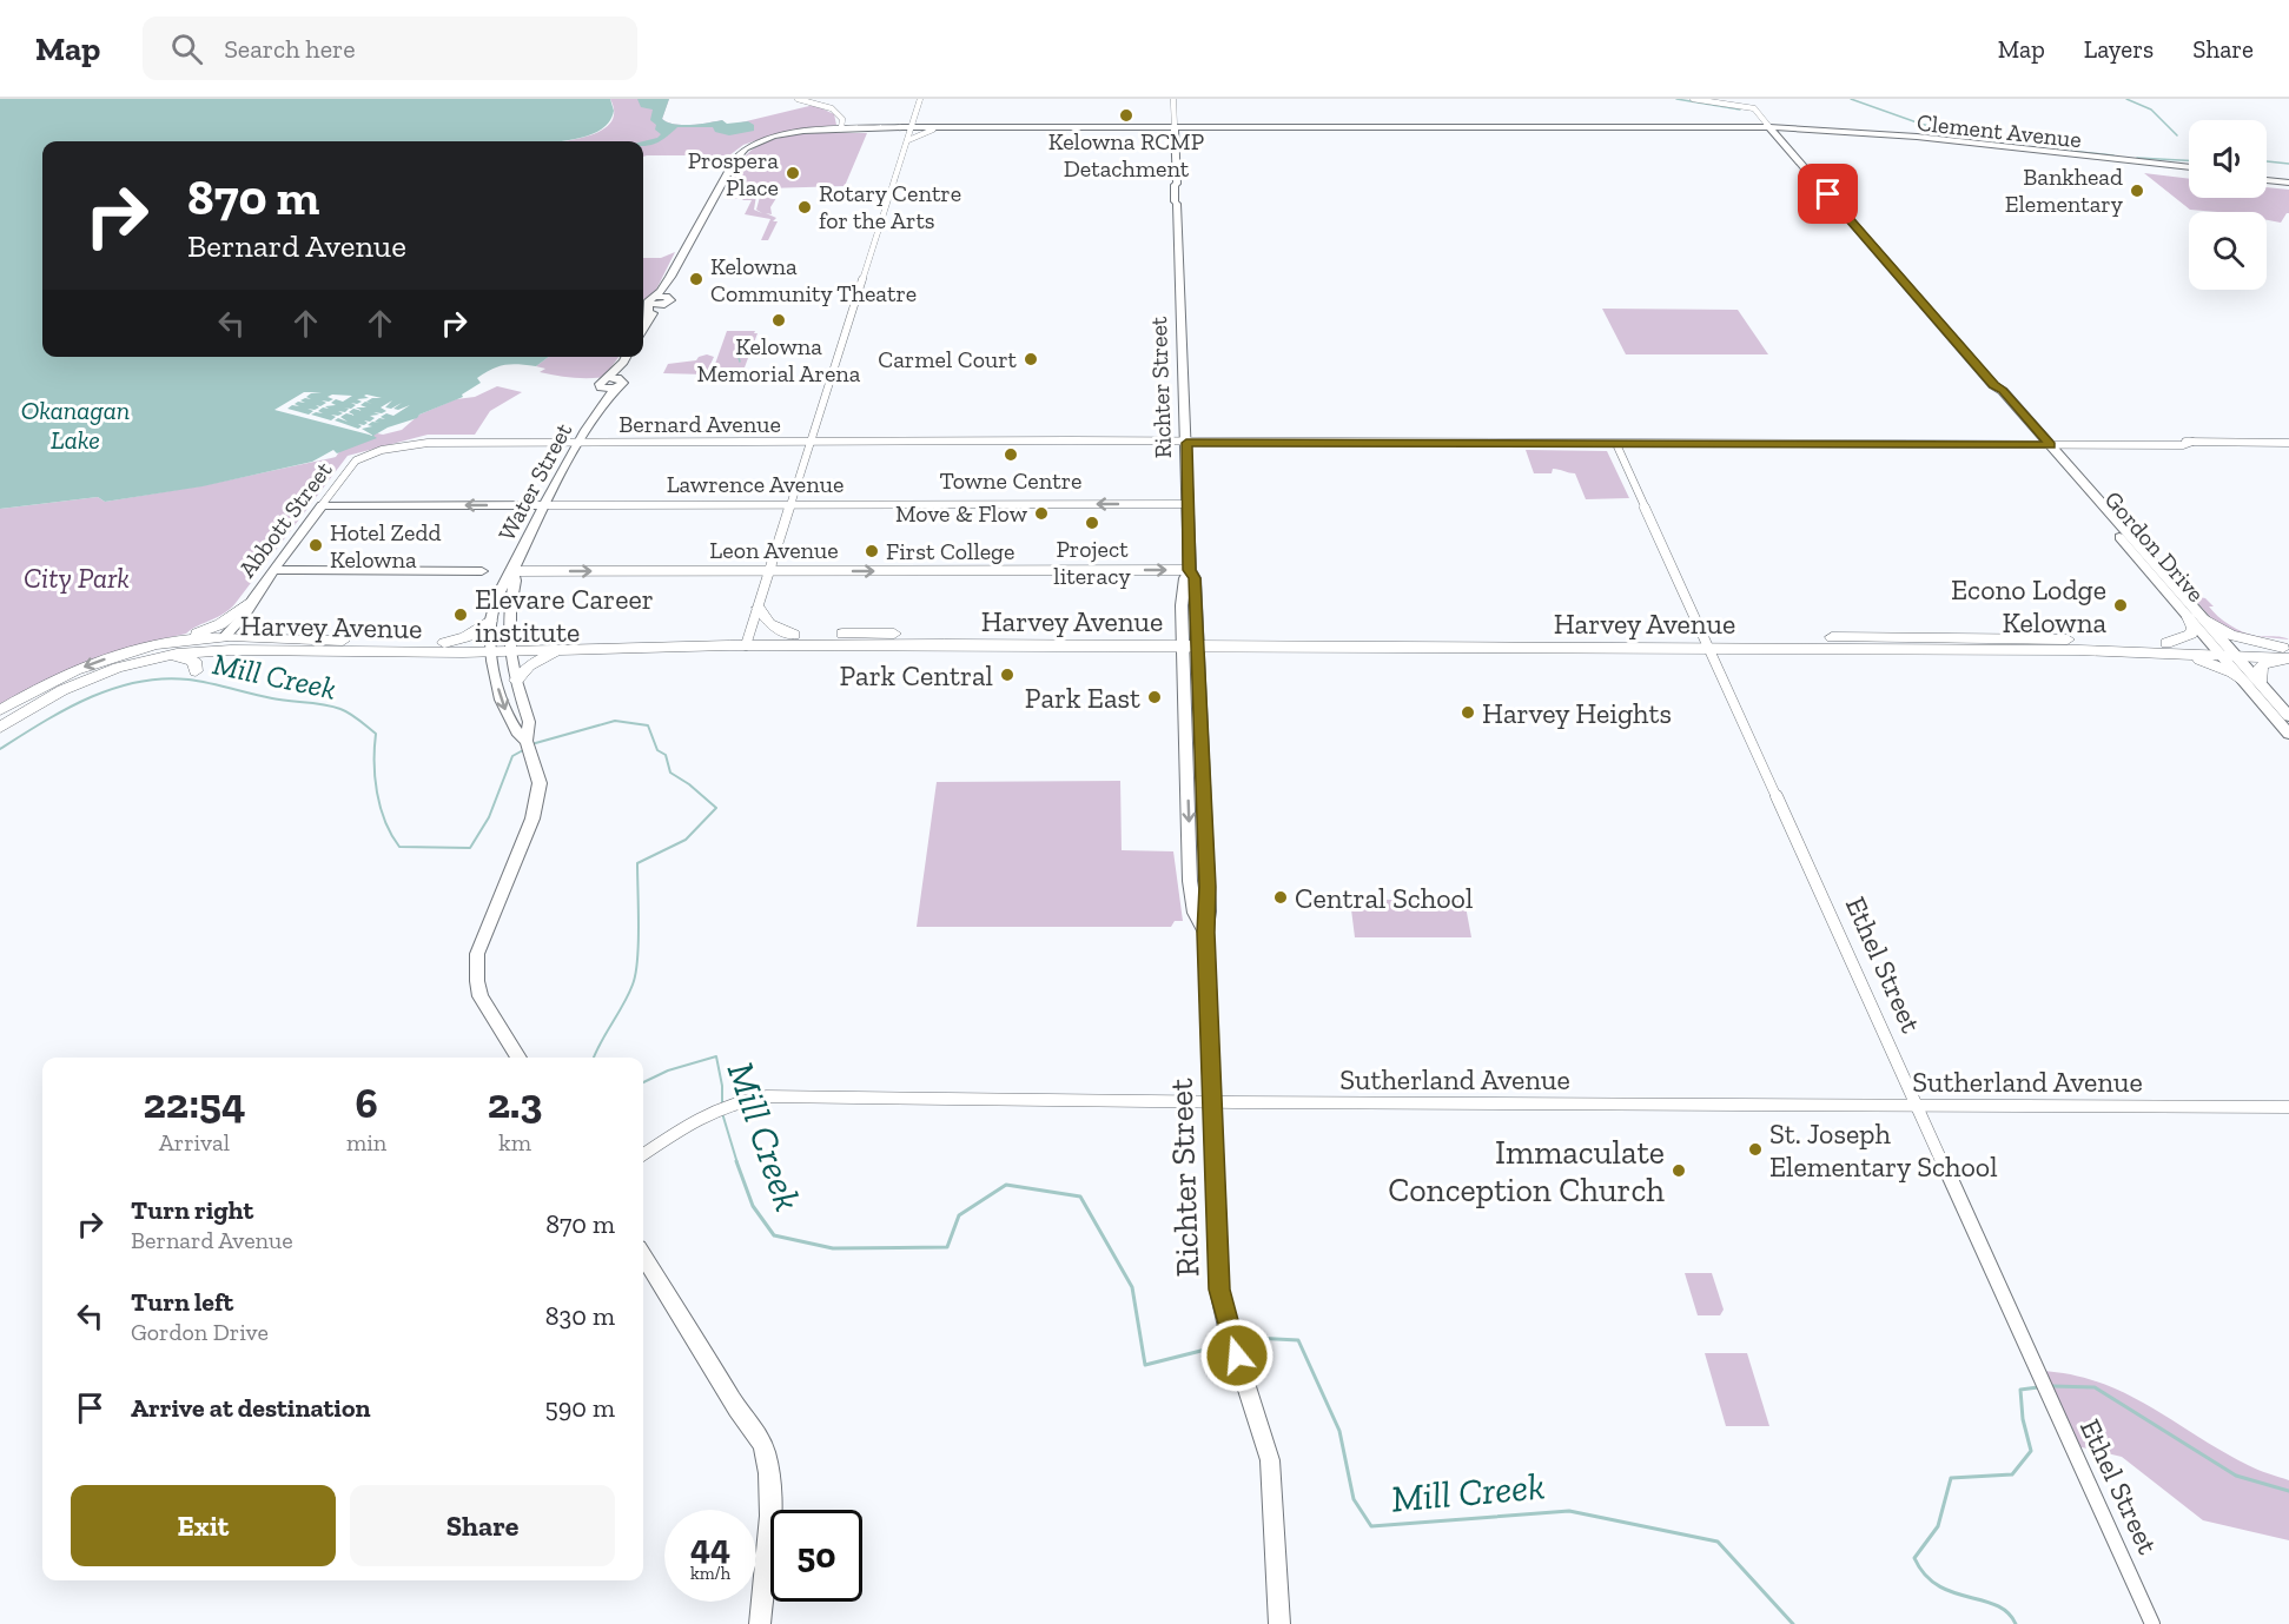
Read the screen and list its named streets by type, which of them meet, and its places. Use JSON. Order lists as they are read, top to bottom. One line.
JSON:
{"streets":{"highway":["Harvey Avenue"],"main road":["Clement Avenue","Richter Street","Water Street","Lawrence Avenue","Abbott Street","Gordon Drive","Leon Avenue"],"street":["Bernard Avenue","Ethel Street","Sutherland Avenue"]},"crossings":[["Clement Avenue","Richter Street"],["Clement Avenue","Gordon Drive"],["Richter Street","Bernard Avenue"],["Richter Street","Lawrence Avenue"],["Richter Street","Leon Avenue"],["Richter Street","Harvey Avenue"],["Richter Street","Sutherland Avenue"],["Bernard Avenue","Water Street"],["Bernard Avenue","Abbott Street"],["Bernard Avenue","Gordon Drive"],["Bernard Avenue","Ethel Street"],["Water Street","Lawrence Avenue"],["Water Street","Leon Avenue"],["Water Street","Harvey Avenue"],["Lawrence Avenue","Abbott Street"],["Abbott Street","Leon Avenue"],["Abbott Street","Harvey Avenue"],["Gordon Drive","Harvey Avenue"],["Harvey Avenue","Ethel Street"],["Ethel Street","Sutherland Avenue"]],"one_way":["Lawrence Avenue","Leon Avenue"],"water":["Okanagan Lake","Mill Creek"],"parks":["City Park"],"places":["Kelowna RCMP Detachment","Prospera Place","Bankhead Elementary","Rotary Centre for the Arts","Kelowna Community Theatre","Kelowna Memorial Arena","Carmel Court","Towne Centre","Move & Flow","Project literacy","Hotel Zedd Kelowna","First College","Econo Lodge Kelowna","Elevare Career institute","Park Central","Park East","Harvey Heights","Central School","St. Joseph Elementary School","Immaculate Conception Church"],"page":{"header":"Map","search":"Search here","nav":["Map","Layers","Share"],"turn":["870 m","Bernard Avenue"],"eta":["22:54","Arrival","6","min","2.3","km"],"list":[{"name":"Turn right","note":"Bernard Avenue","value":"870 m"},{"name":"Turn left","note":"Gordon Drive","value":"830 m"},{"name":"Arrive at destination","value":"590 m"}],"buttons":["Exit","Share"],"speed":"44 km/h","limit":"50"}}
